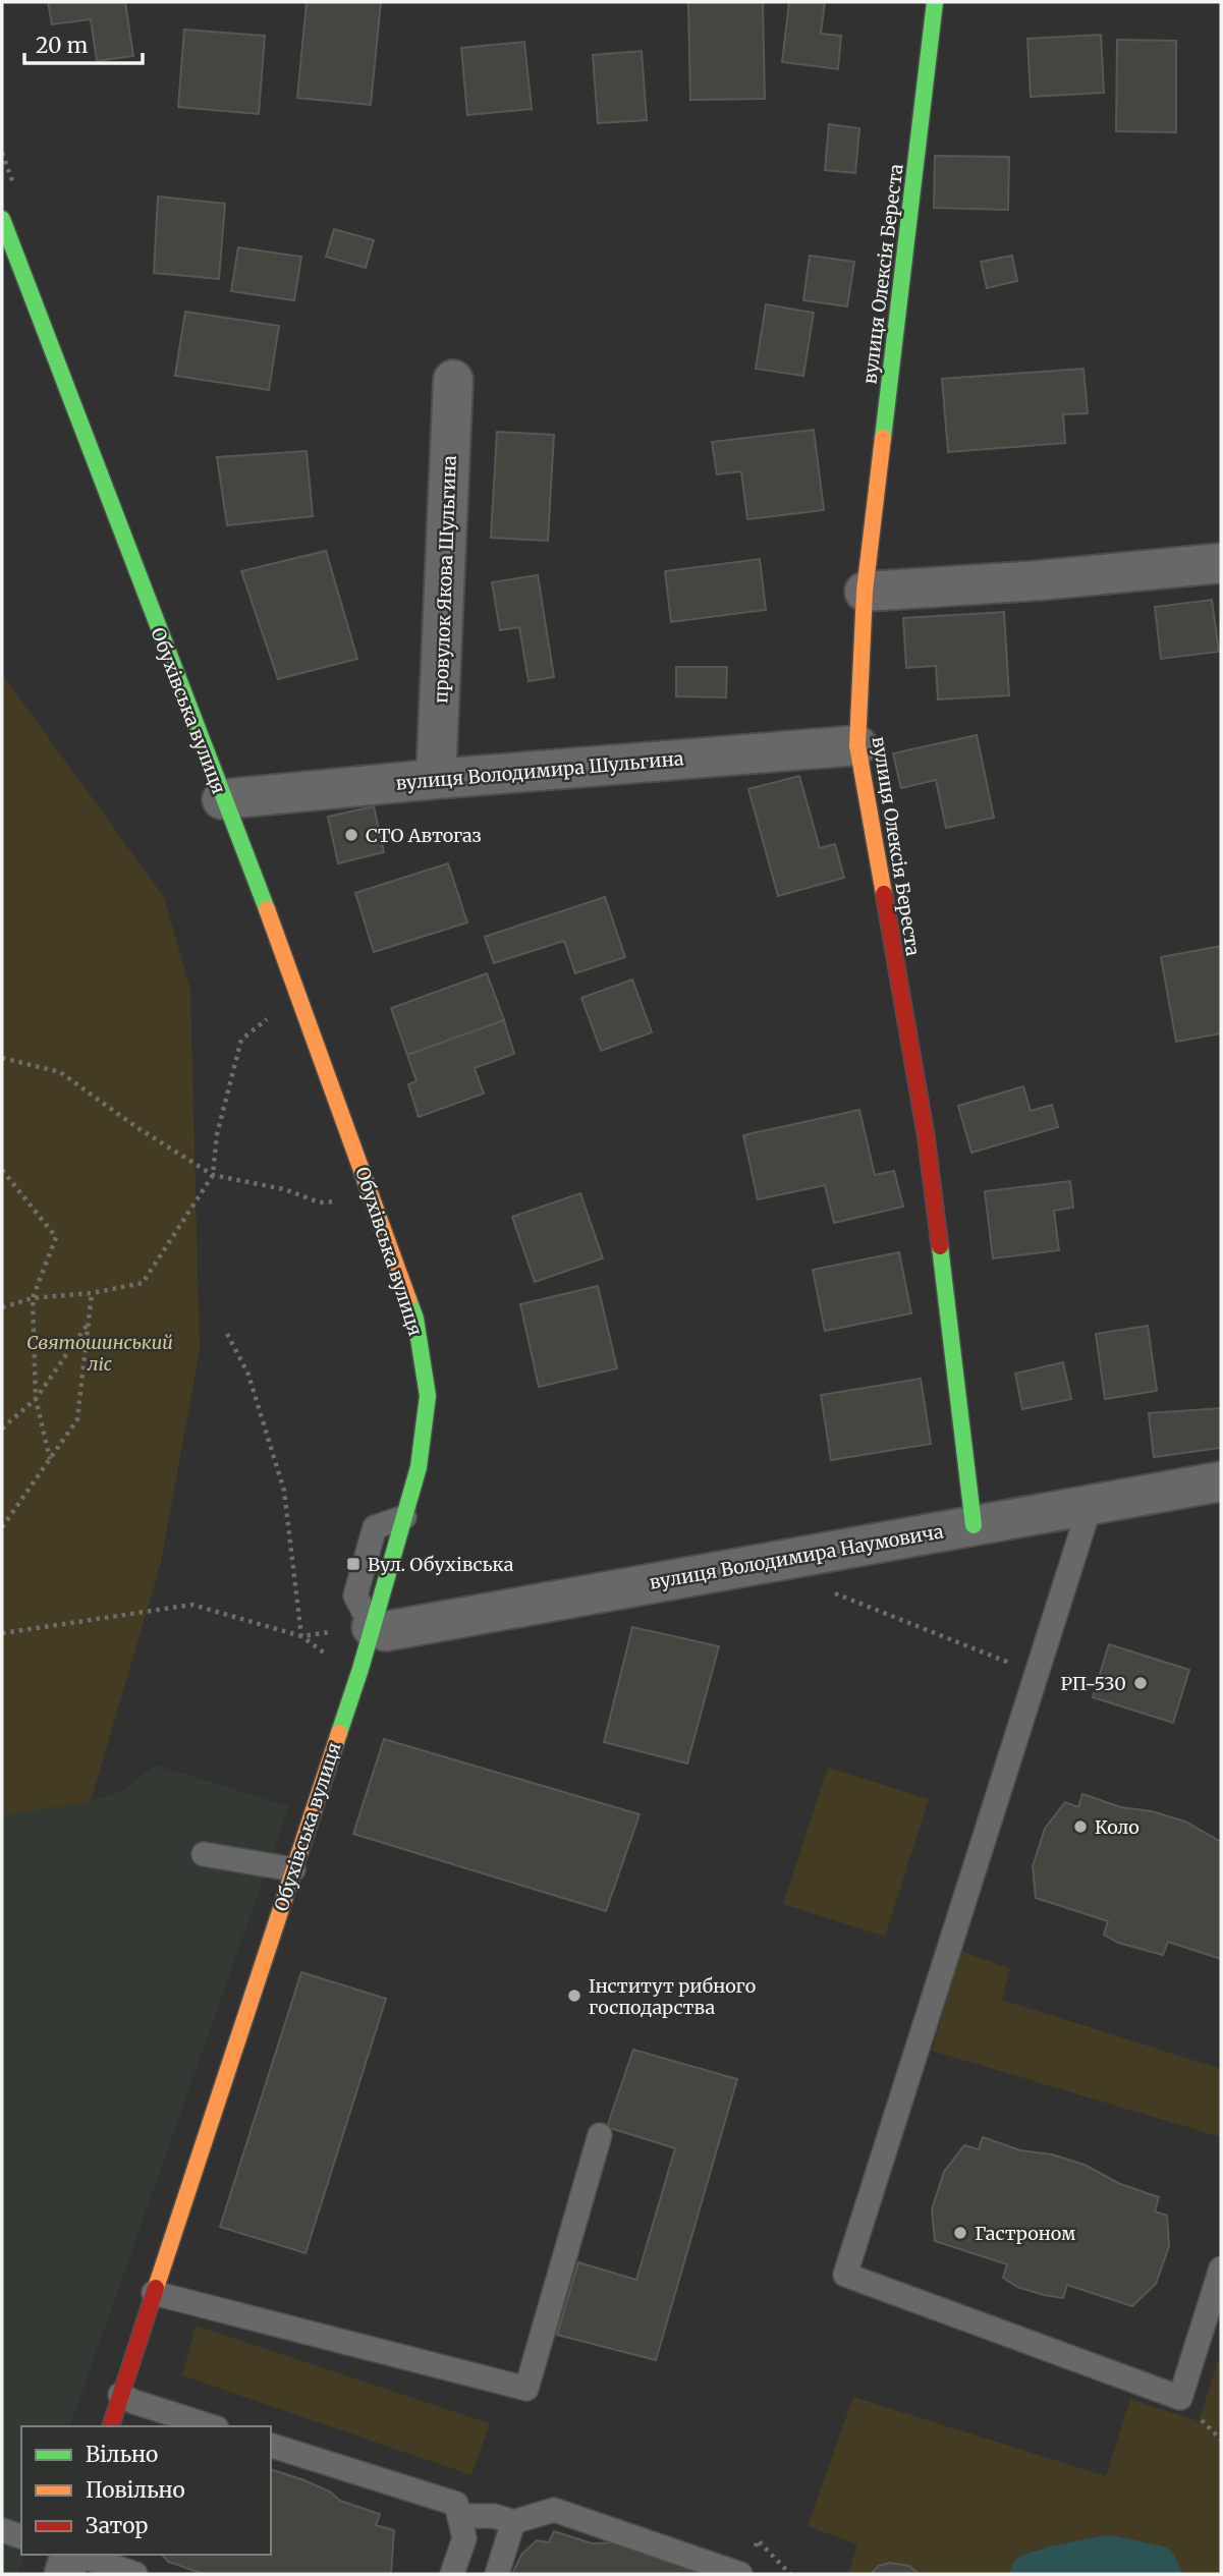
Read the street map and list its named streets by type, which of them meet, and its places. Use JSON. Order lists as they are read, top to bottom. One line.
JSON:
{"streets":{"street":["вулиця Олексія Береста","провулок Якова Шульгина","Обухівська вулиця","вулиця Володимира Шульгина","вулиця Володимира Наумовича"]},"crossings":[["вулиця Олексія Береста","вулиця Володимира Шульгина"],["вулиця Олексія Береста","вулиця Володимира Наумовича"],["провулок Якова Шульгина","вулиця Володимира Шульгина"],["Обухівська вулиця","вулиця Володимира Шульгина"],["Обухівська вулиця","вулиця Володимира Наумовича"]],"parks":["Святошинський ліс"],"places":{"other":["СТО Автогаз","РП-530","Коло","Інститут рибного господарства","Гастроном"],"transit":["Вул. Обухівська"]},"legend":["Вільно","Повільно","Затор"],"scale_bar":"20 m"}
